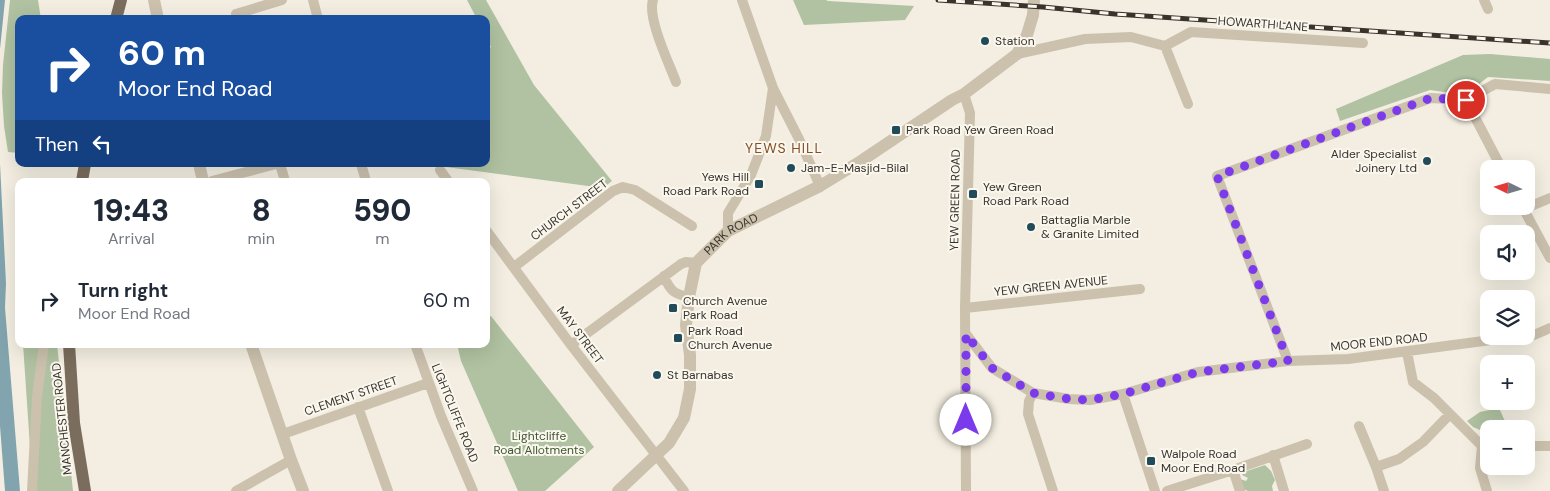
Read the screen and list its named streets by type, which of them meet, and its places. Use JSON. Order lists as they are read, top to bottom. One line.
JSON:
{"streets":{"main road":["MANCHESTER ROAD"],"street":["HOWARTH LANE","YEW GREEN ROAD","CHURCH STREET","PARK ROAD","YEW GREEN AVENUE","MAY STREET","MOOR END ROAD","CLEMENT STREET","LIGHTCLIFFE ROAD"]},"crossings":[["YEW GREEN ROAD","PARK ROAD"],["YEW GREEN ROAD","YEW GREEN AVENUE"],["YEW GREEN ROAD","MOOR END ROAD"],["CHURCH STREET","MAY STREET"],["PARK ROAD","MAY STREET"],["CLEMENT STREET","LIGHTCLIFFE ROAD"]],"districts":["YEWS HILL"],"parks":["Lightcliffe Road Allotments"],"places":{"other":["Station","Alder Specialist Joinery Ltd","Jam-E-Masjid-Bilal","Battaglia Marble & Granite Limited","St Barnabas"],"transit":["Park Road Yew Green Road","Yews Hill Road Park Road","Yew Green Road Park Road","Church Avenue Park Road","Park Road Church Avenue","Walpole Road Moor End Road"]},"north":"left","page":{"turn":["60 m","Moor End Road"],"then":"Then","map_buttons":["+","−"],"eta":["19:43","Arrival","8","min","590","m"],"list":[{"name":"Turn right","note":"Moor End Road","value":"60 m"}]}}
